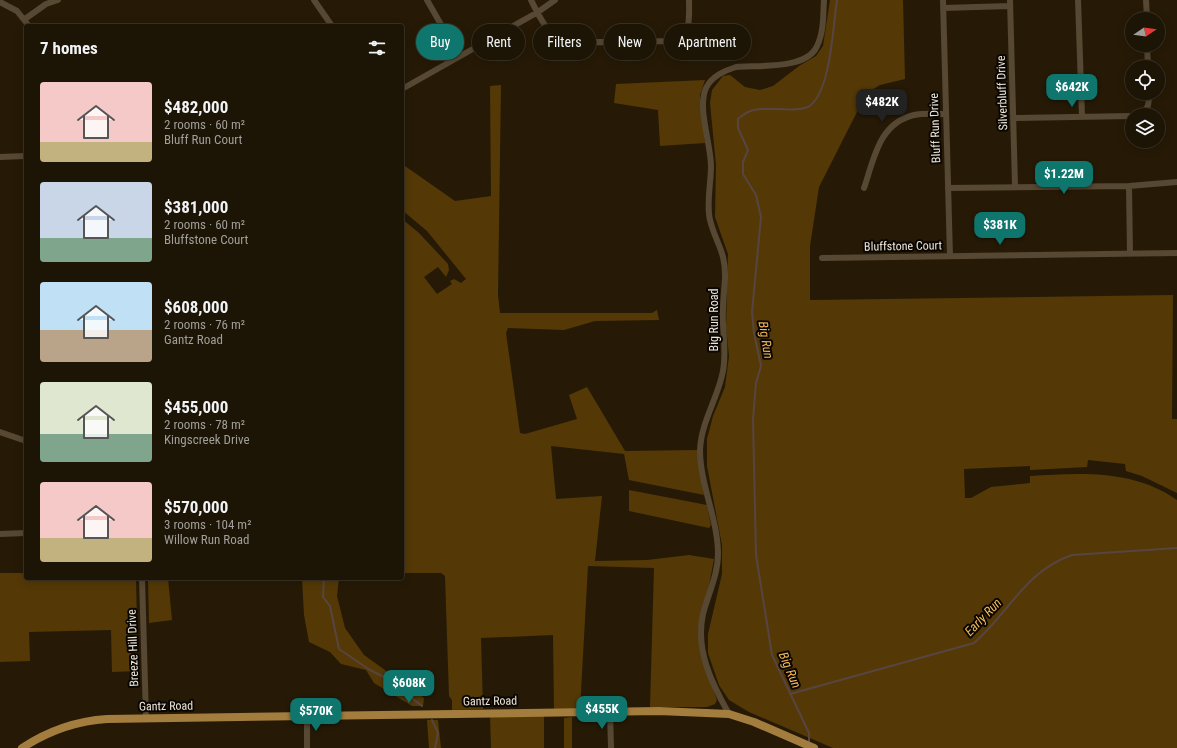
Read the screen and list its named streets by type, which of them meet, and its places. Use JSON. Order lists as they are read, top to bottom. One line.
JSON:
{"streets":{"main road":["Gantz Road"],"street":["Silverbluff Drive","Bluff Run Drive","Bluffstone Court","Big Run Road","Breeze Hill Drive"]},"crossings":[["Bluff Run Drive","Bluffstone Court"],["Big Run Road","Gantz Road"],["Breeze Hill Drive","Gantz Road"]],"water":["Big Run","Early Run"],"north":"right","page":{"chip":["Buy","Rent","Filters","New","Apartment"],"heading":"7 homes","list":[{"name":"$482,000","note":"2 rooms · 60 m² · Bluff Run Court"},{"name":"$381,000","note":"2 rooms · 60 m² · Bluffstone Court"},{"name":"$608,000","note":"2 rooms · 76 m² · Gantz Road"},{"name":"$455,000","note":"2 rooms · 78 m² · Kingscreek Drive"},{"name":"$570,000","note":"3 rooms · 104 m² · Willow Run Road"}],"price":["$642K","$482K","$1.22M","$381K","$608K","$455K","$570K"]}}
